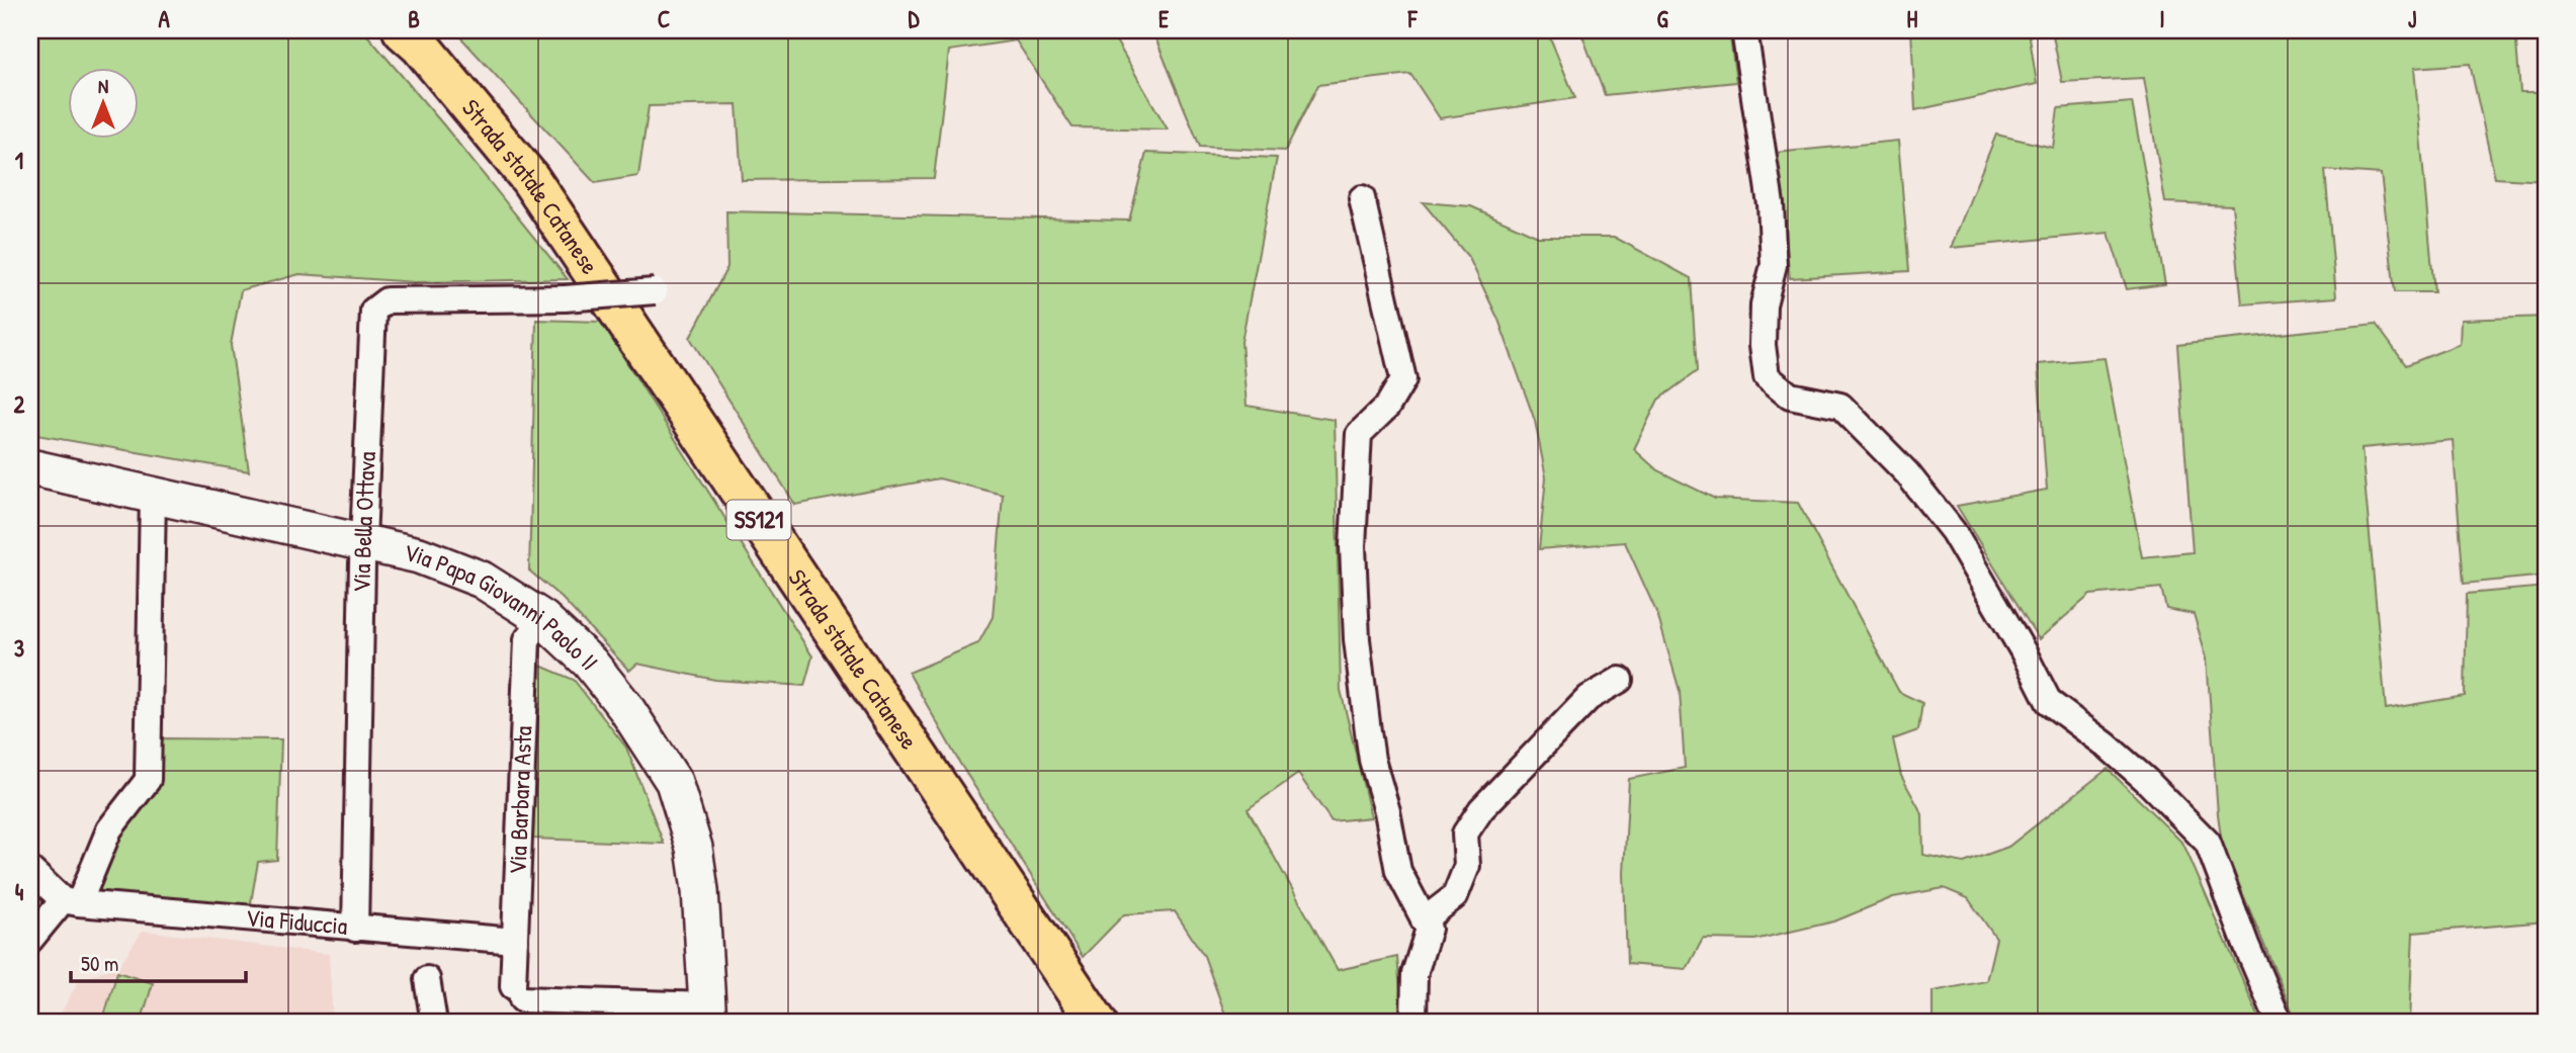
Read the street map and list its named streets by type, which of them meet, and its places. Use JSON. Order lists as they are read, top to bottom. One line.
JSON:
{"streets":{"main road":["Strada statale Catanese","SS121"],"street":["Via Bella Ottava","Via Papa Giovanni Paolo II","Via Barbara Asta","Via Fiduccia"]},"crossings":[["Via Bella Ottava","Via Papa Giovanni Paolo II"],["Via Bella Ottava","Via Fiduccia"],["Via Papa Giovanni Paolo II","Via Barbara Asta"],["Via Barbara Asta","Via Fiduccia"]],"scale_bar":"50 m","north":"top","grid":{"columns":["A","B","C","D","E","F","G","H","I","J"],"rows":["1","2","3","4"]}}
